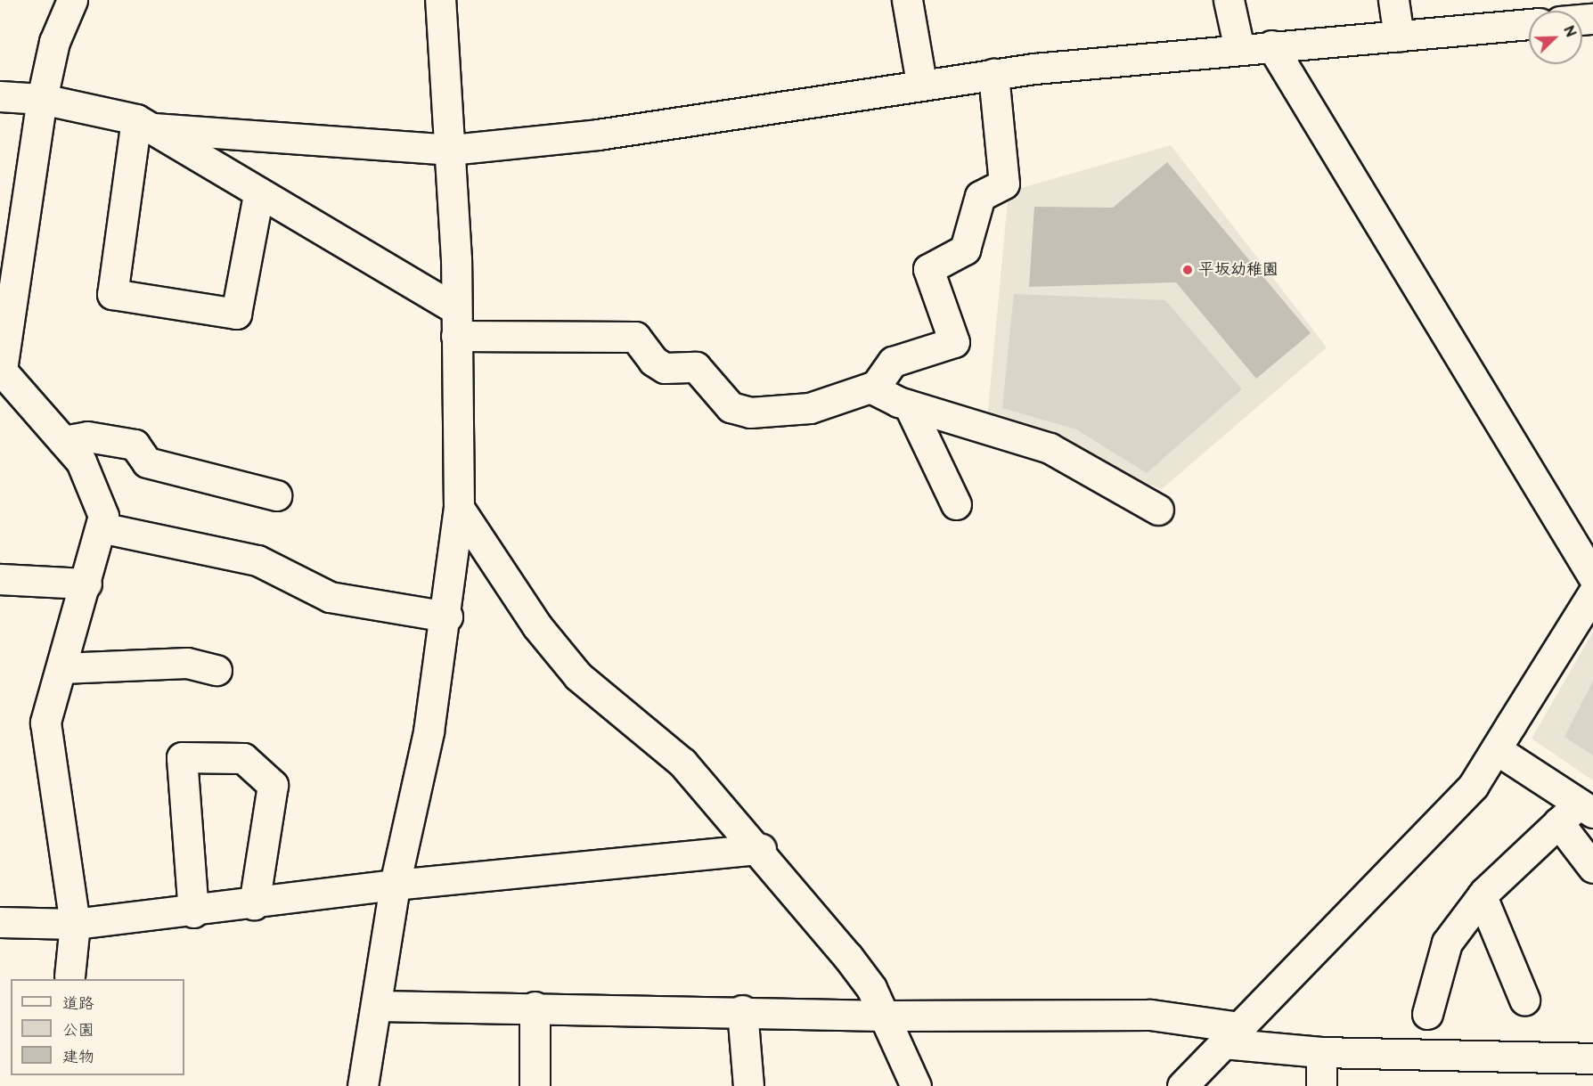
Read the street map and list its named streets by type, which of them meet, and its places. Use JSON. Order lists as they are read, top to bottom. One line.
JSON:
{"places":["平坂幼稚園"],"legend":["道路","公園","建物"],"north":"top right"}
